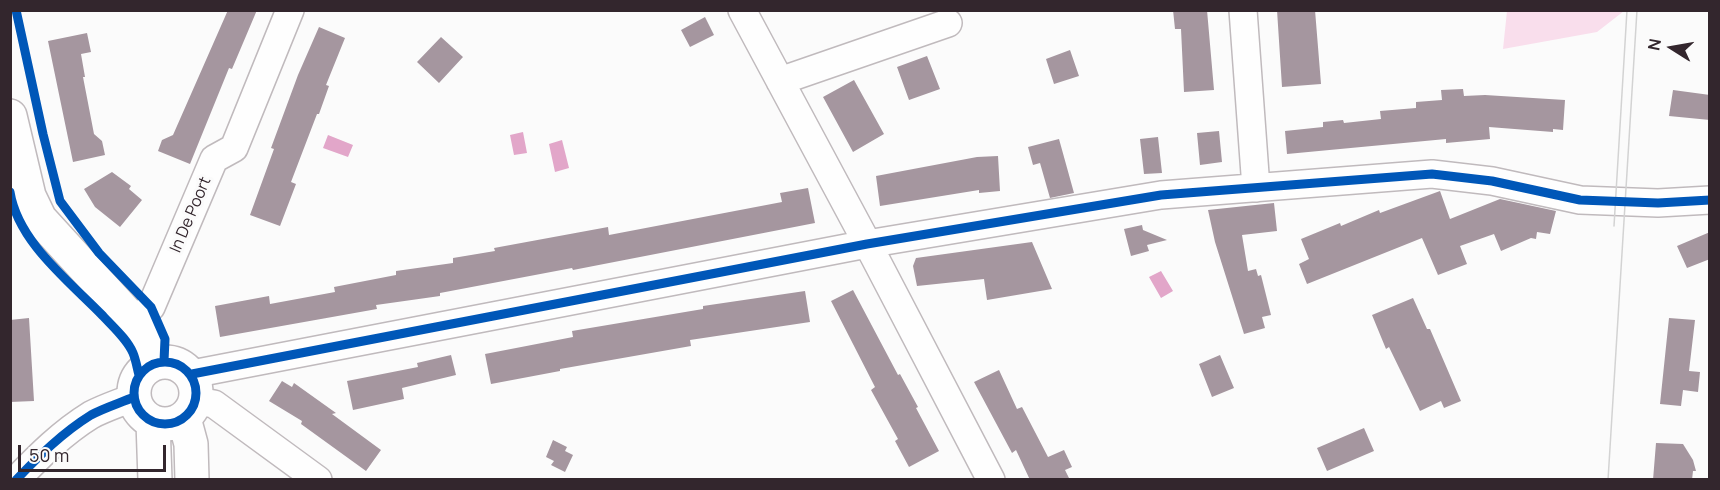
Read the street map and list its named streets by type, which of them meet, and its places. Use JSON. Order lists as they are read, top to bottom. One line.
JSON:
{"streets":{"street":["In De Poort"]},"scale_bar":"50 m","north":"left"}
